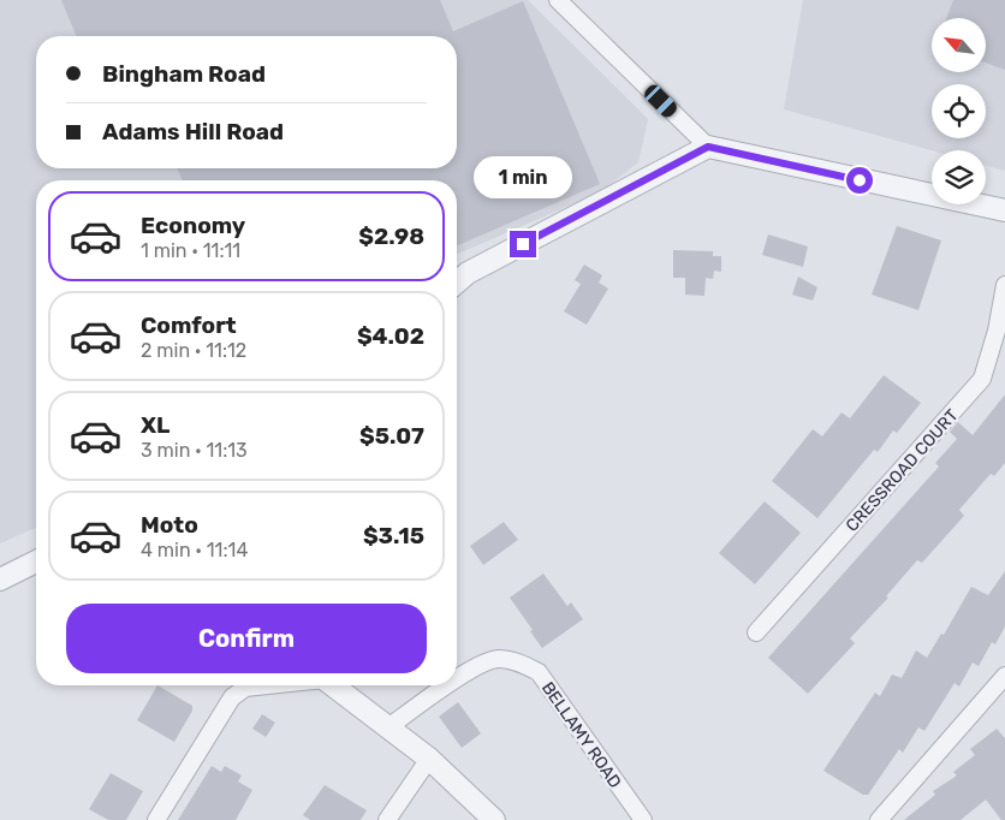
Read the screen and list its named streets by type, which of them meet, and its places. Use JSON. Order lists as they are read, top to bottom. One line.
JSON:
{"streets":{"street":["CRESSROAD COURT","BELLAMY ROAD"]},"north":"top left","page":{"banner":["Bingham Road","Adams Hill Road"],"bubble":"1 min","list":[{"name":"Economy","note":"1 min · 11:11","value":"$2.98"},{"name":"Comfort","note":"2 min · 11:12","value":"$4.02"},{"name":"XL","note":"3 min · 11:13","value":"$5.07"},{"name":"Moto","note":"4 min · 11:14","value":"$3.15"}],"buttons":"Confirm"}}
